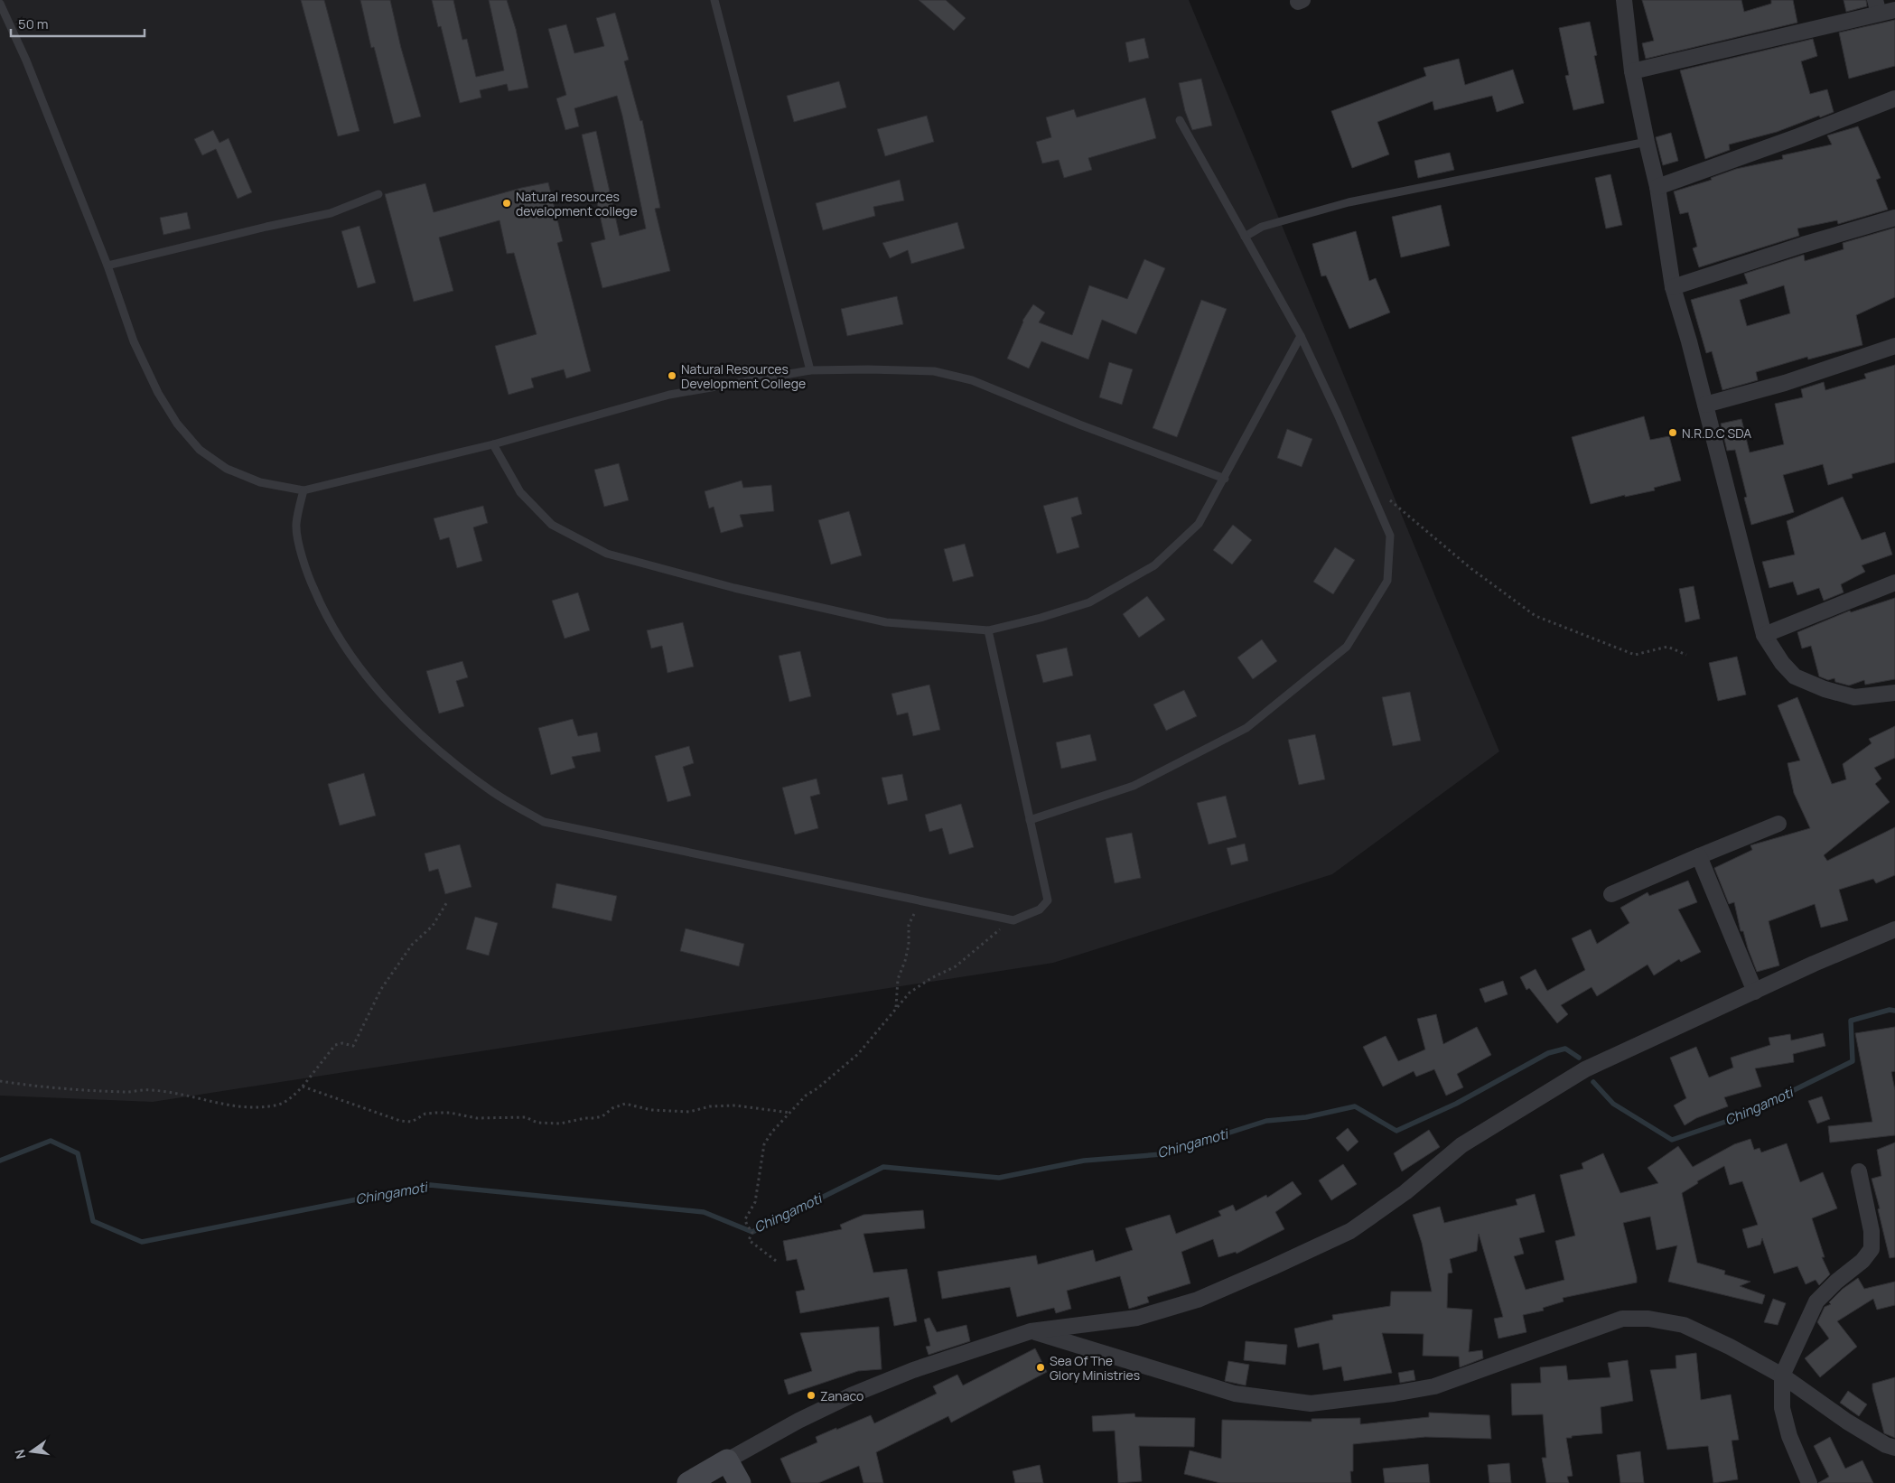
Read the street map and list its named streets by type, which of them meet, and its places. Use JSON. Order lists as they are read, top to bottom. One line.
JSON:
{"water":["Chingamoti"],"places":["Natural resources development college","Natural Resources Development College","N.R.D.C SDA","Sea Of The Glory Ministries","Zanaco"],"scale_bar":"50 m","north":"left"}
